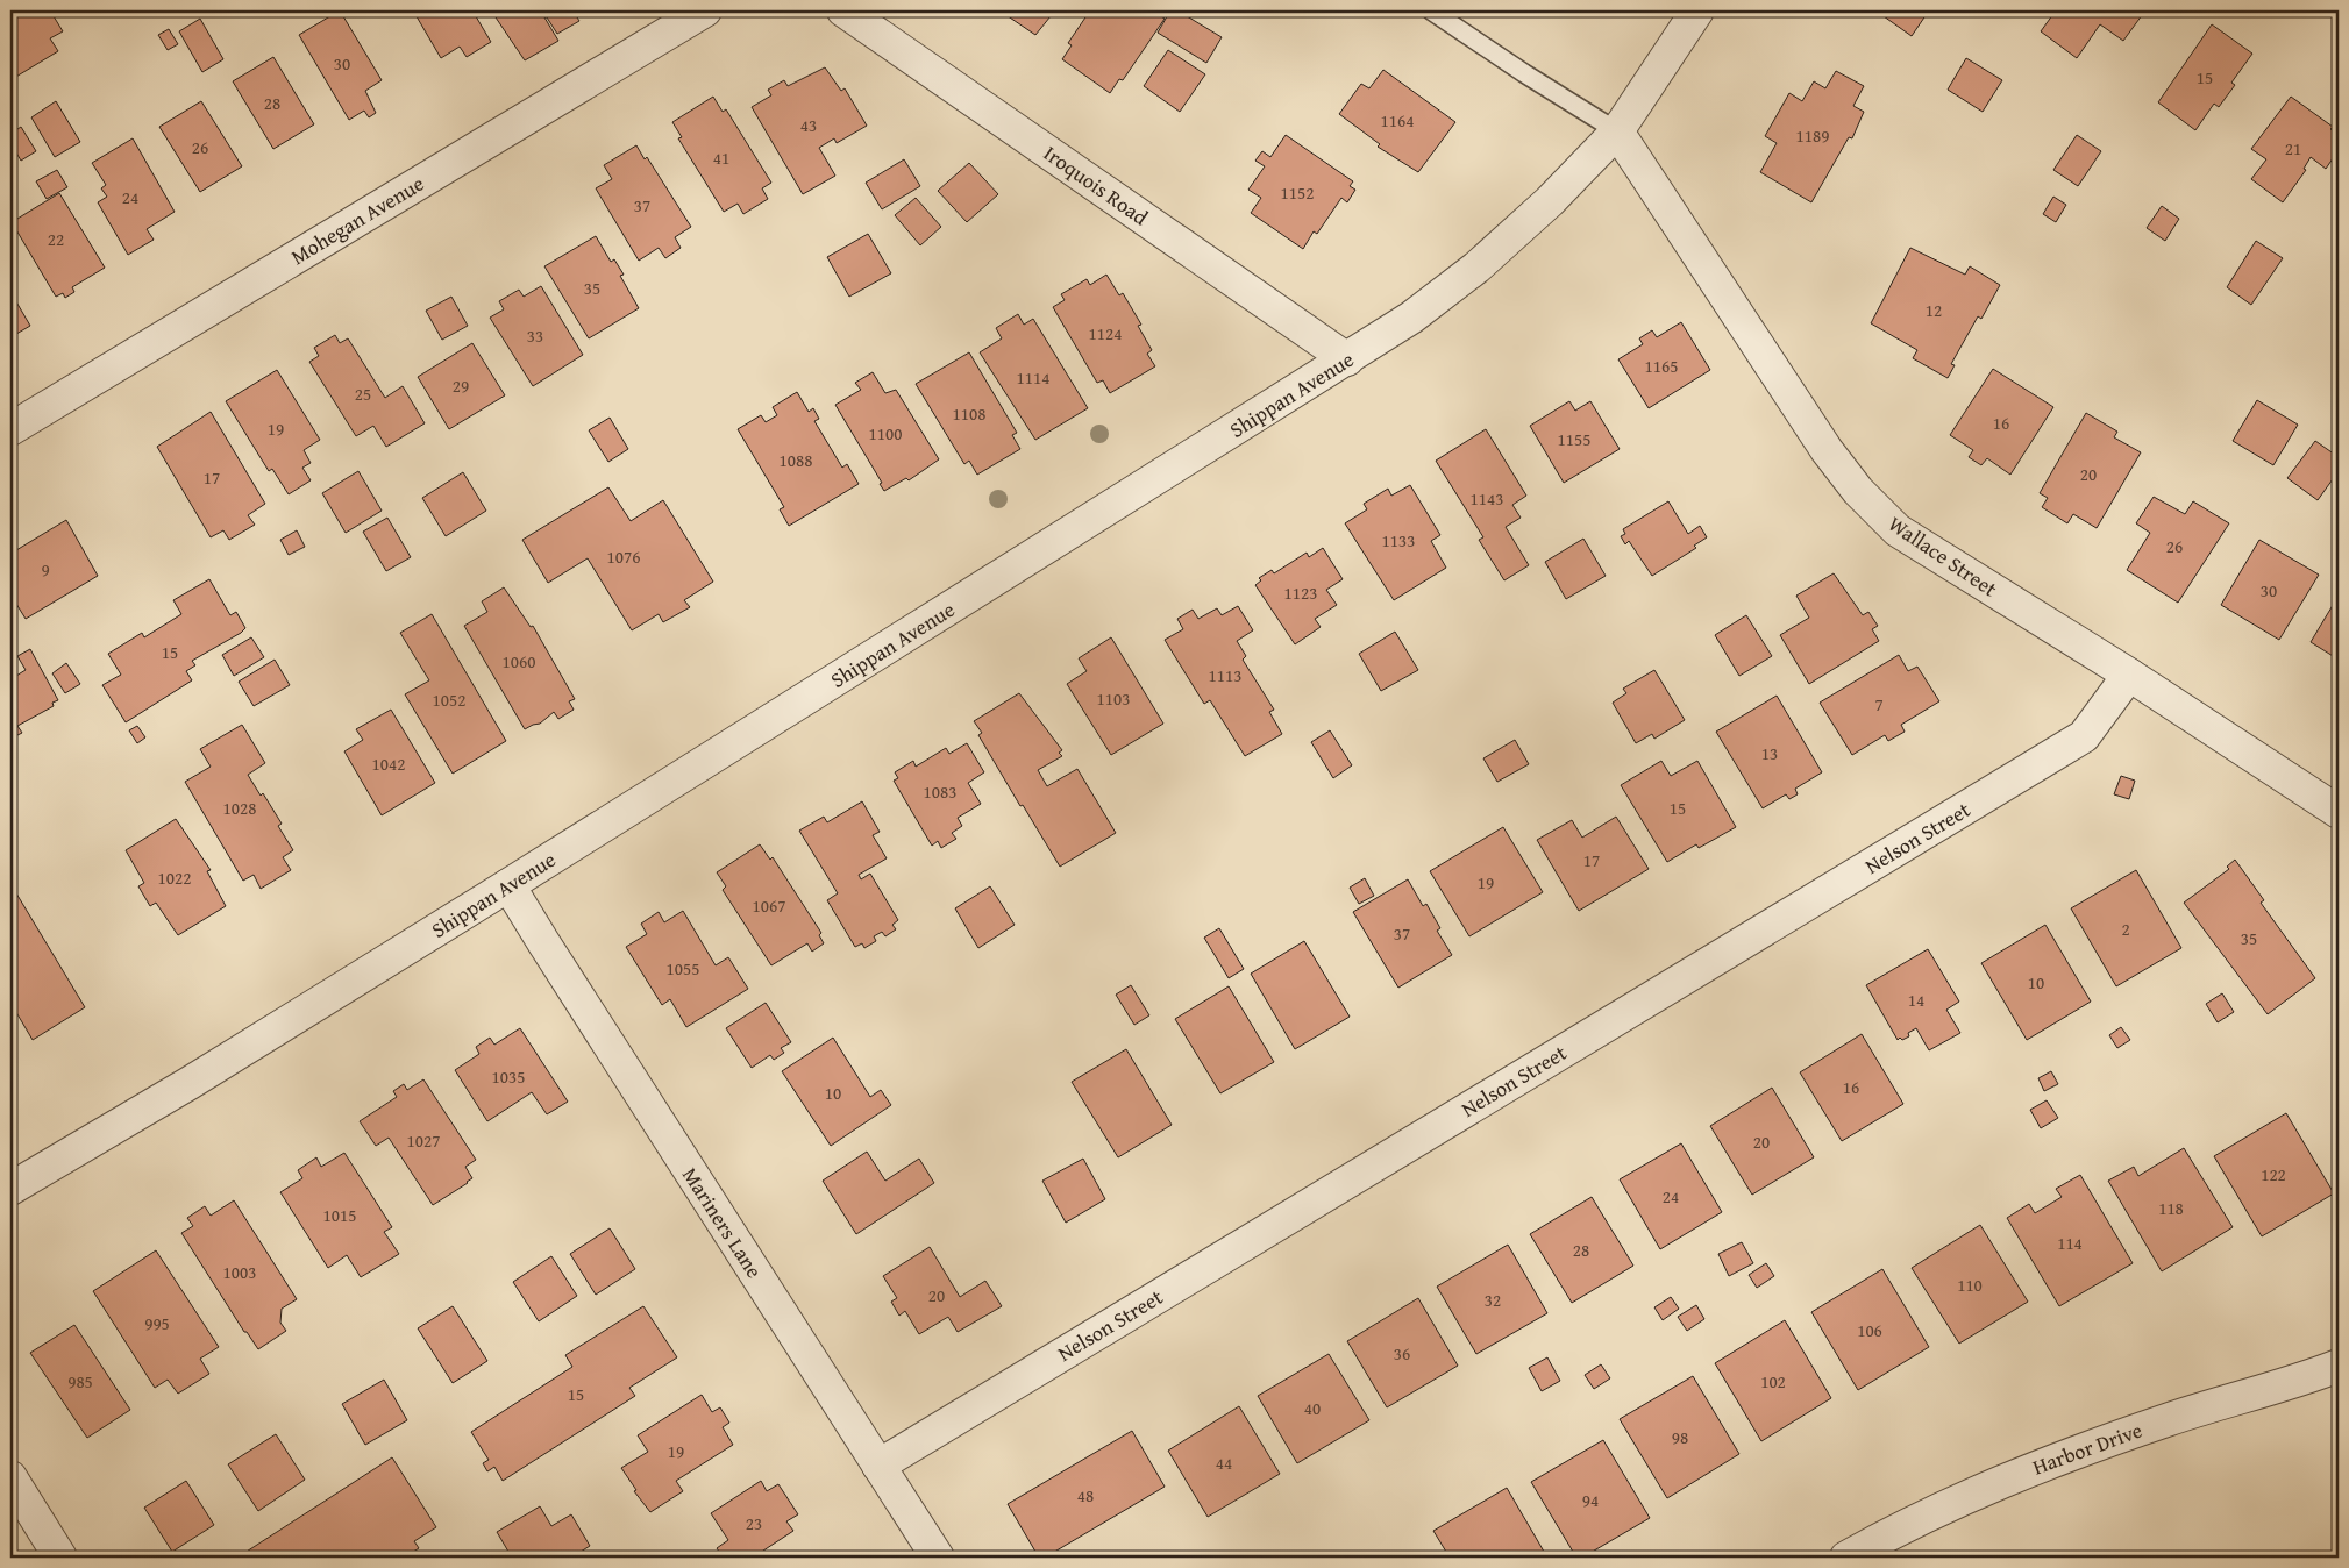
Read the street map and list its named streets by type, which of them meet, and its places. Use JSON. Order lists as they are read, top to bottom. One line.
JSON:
{"streets":{"street":["Iroquois Road","Mohegan Avenue","Shippan Avenue","Wallace Street","Nelson Street","Mariners Lane","Harbor Drive"]},"crossings":[["Iroquois Road","Shippan Avenue"],["Shippan Avenue","Wallace Street"],["Shippan Avenue","Mariners Lane"],["Wallace Street","Nelson Street"],["Nelson Street","Mariners Lane"]],"house_numbers":["30","15","28","1164","43","1189","26","21","41","1152","24","37","22","35","12","1124","33","1165","1114","29","25","1108","16","19","1100","1155","1088","20","17","1143","1133","26","1076","9","30","1123","15","1060","1113","1103","1052","7","13","1042","1083","1028","15","17","1022","19","1067","2","37","35","1055","10","14","1035","16","10","1027","20","122","24","118","1015","114","28","1003","110","20","32","995","106","36","985","102","15","40","98","19","44","48","94","23"]}
